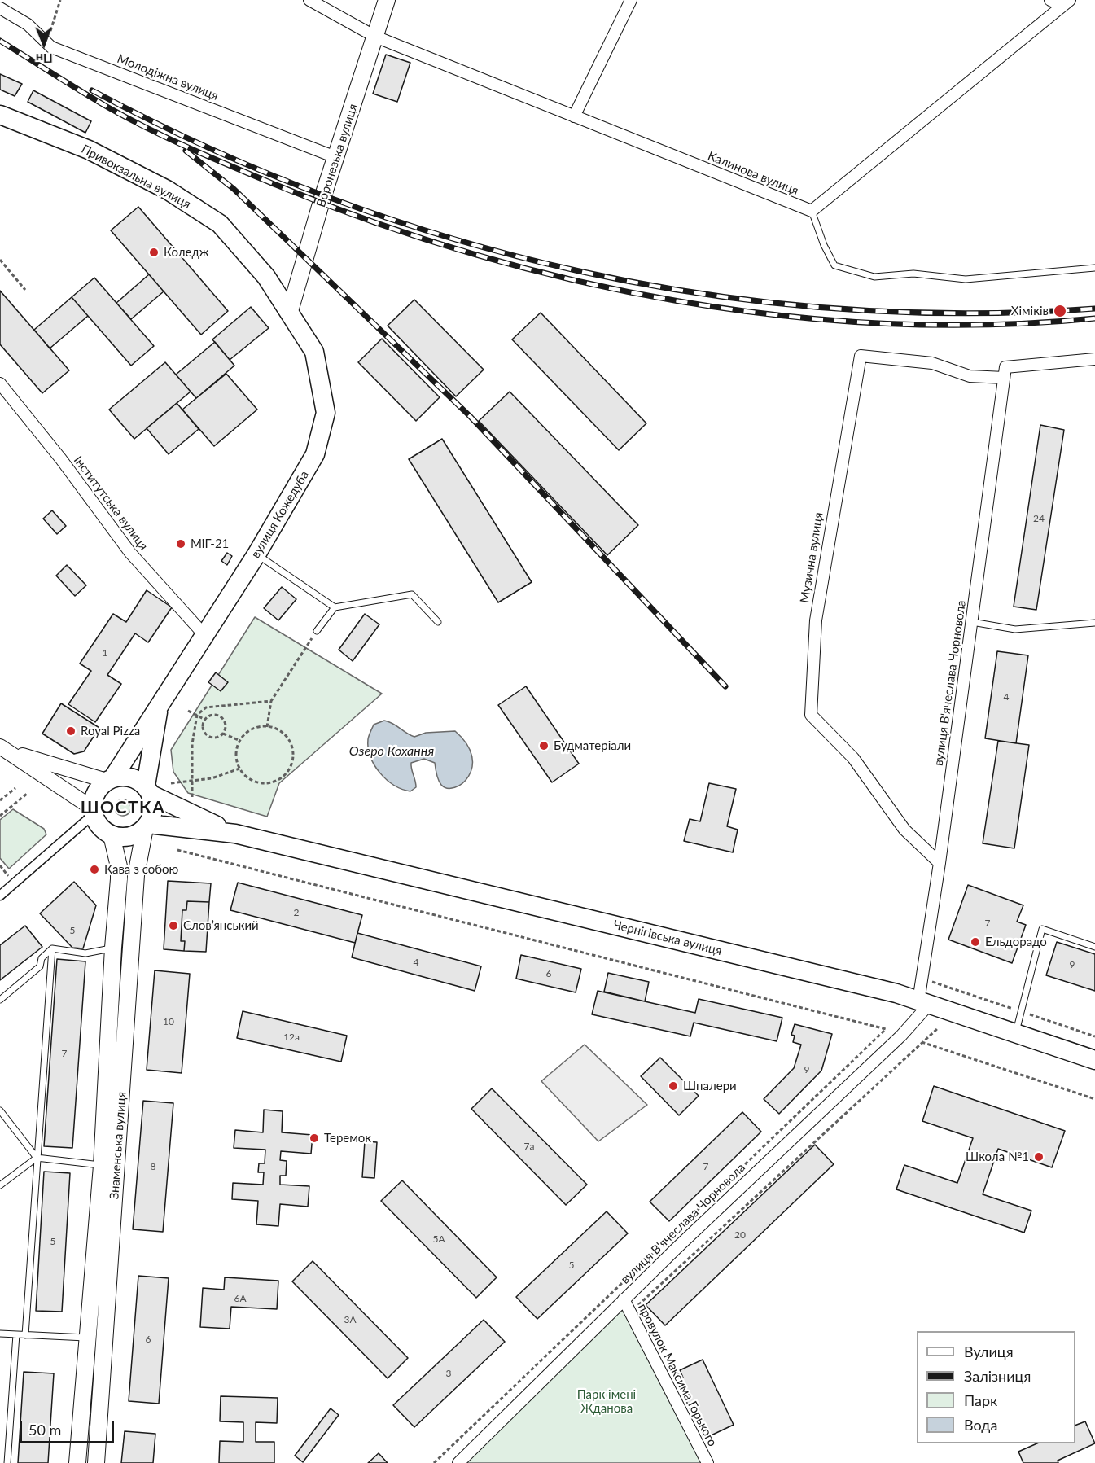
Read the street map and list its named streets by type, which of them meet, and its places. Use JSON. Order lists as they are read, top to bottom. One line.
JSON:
{"streets":{"main road":["Воронезька вулиця","Привокзальна вулиця","вулиця Кожедуба","Чернігівська вулиця","Знаменська вулиця"],"street":["Молодіжна вулиця","Калинова вулиця","Інститутська вулиця","Музична вулиця","вулиця В'ячеслава Чорновола","провулок Максима Горького"]},"crossings":[["Молодіжна вулиця","Воронезька вулиця"],["Воронезька вулиця","Калинова вулиця"],["Воронезька вулиця","Привокзальна вулиця"],["Воронезька вулиця","вулиця Кожедуба"],["Привокзальна вулиця","вулиця Кожедуба"],["Інститутська вулиця","вулиця Кожедуба"],["вулиця Кожедуба","Чернігівська вулиця"],["вулиця Кожедуба","Знаменська вулиця"],["Музична вулиця","вулиця В'ячеслава Чорновола"],["вулиця В'ячеслава Чорновола","Чернігівська вулиця"],["вулиця В'ячеслава Чорновола","провулок Максима Горького"],["Чернігівська вулиця","Знаменська вулиця"]],"districts":["ШОСТКА"],"water":["Озеро Кохання"],"parks":["Парк імені Жданова"],"places":["Коледж","Хіміків","МіГ-21","Royal Pizza","Будматеріали","Кава з собою","Слов’янський","Ельдорадо","Шпалери","Теремок","Школа №1"],"house_numbers":["24","1","4","2","7","5","4","9","6","10","12а","7","9","7а","8","7","20","5А","5","5","6А","3А","6","3"],"legend":["Вулиця","Залізниця","Парк","Вода"],"scale_bar":"50 m","north":"bottom"}
